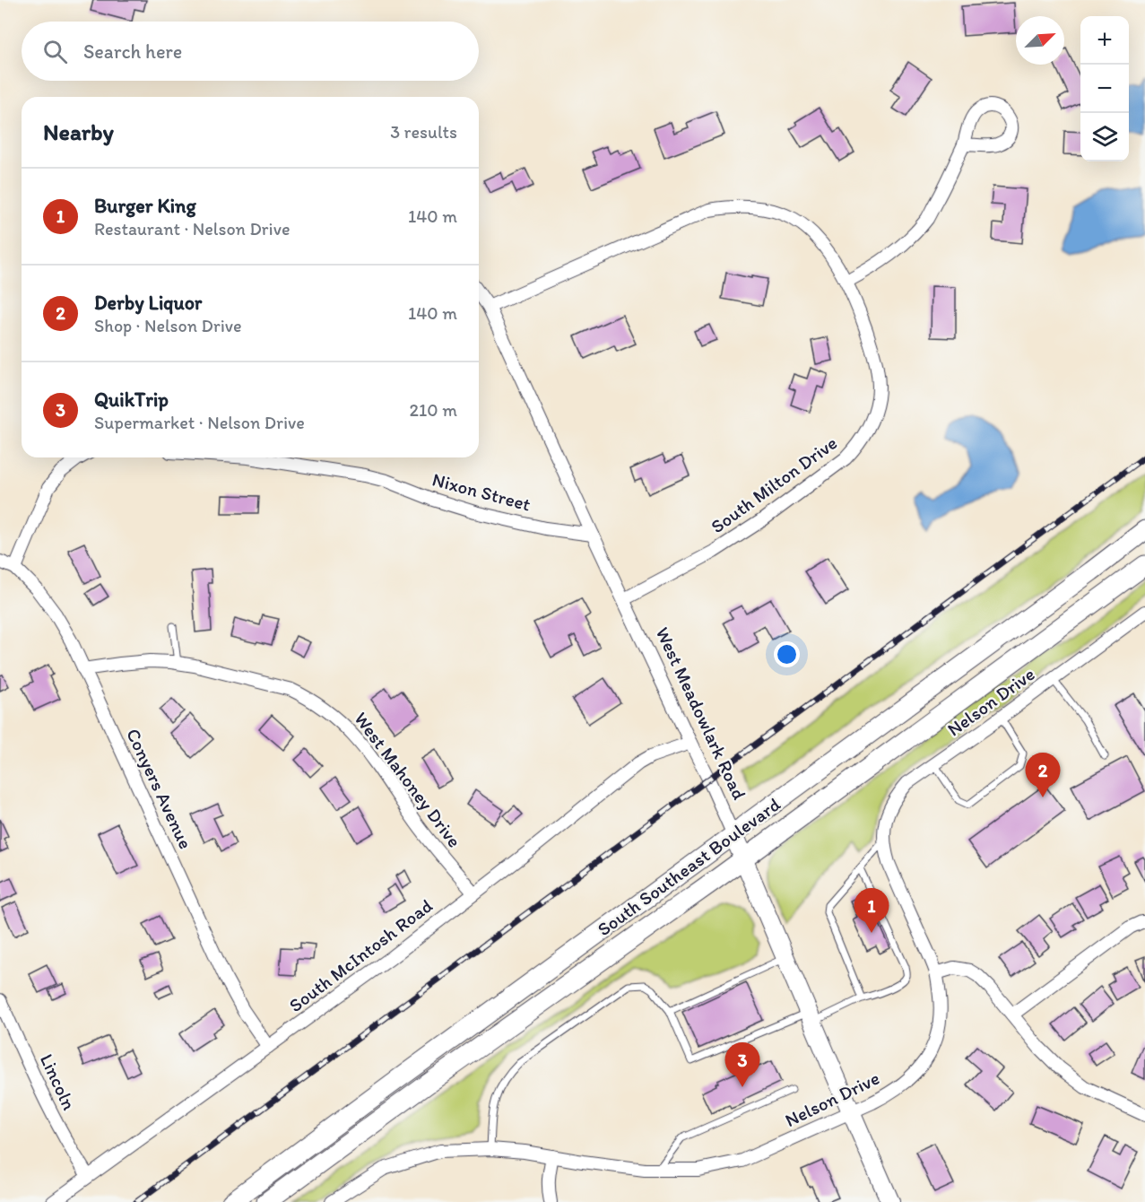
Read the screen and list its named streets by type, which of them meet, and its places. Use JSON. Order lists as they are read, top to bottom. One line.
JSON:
{"streets":{"main road":["West Meadowlark Road","South Southeast Boulevard"],"street":["South Milton Drive","Nixon Street","Nelson Drive","West Mahoney Drive","Conyers Avenue","South McIntosh Road","Lincoln"]},"crossings":[["South Milton Drive","West Meadowlark Road"],["Nixon Street","West Meadowlark Road"],["Nelson Drive","West Meadowlark Road"],["West Meadowlark Road","South Southeast Boulevard"],["West Meadowlark Road","South McIntosh Road"],["West Mahoney Drive","Conyers Avenue"],["West Mahoney Drive","South McIntosh Road"],["Conyers Avenue","South McIntosh Road"],["South McIntosh Road","Lincoln"]],"north":"top right","page":{"map_buttons":["+","−"],"search":"Search here","heading":["Nearby","3 results"],"list":[{"mark":"1","name":"Burger King","note":"Restaurant · Nelson Drive","value":"140 m"},{"mark":"2","name":"Derby Liquor","note":"Shop · Nelson Drive","value":"140 m"},{"mark":"3","name":"QuikTrip","note":"Supermarket · Nelson Drive","value":"210 m"}],"pins":["2","1","3"]}}
